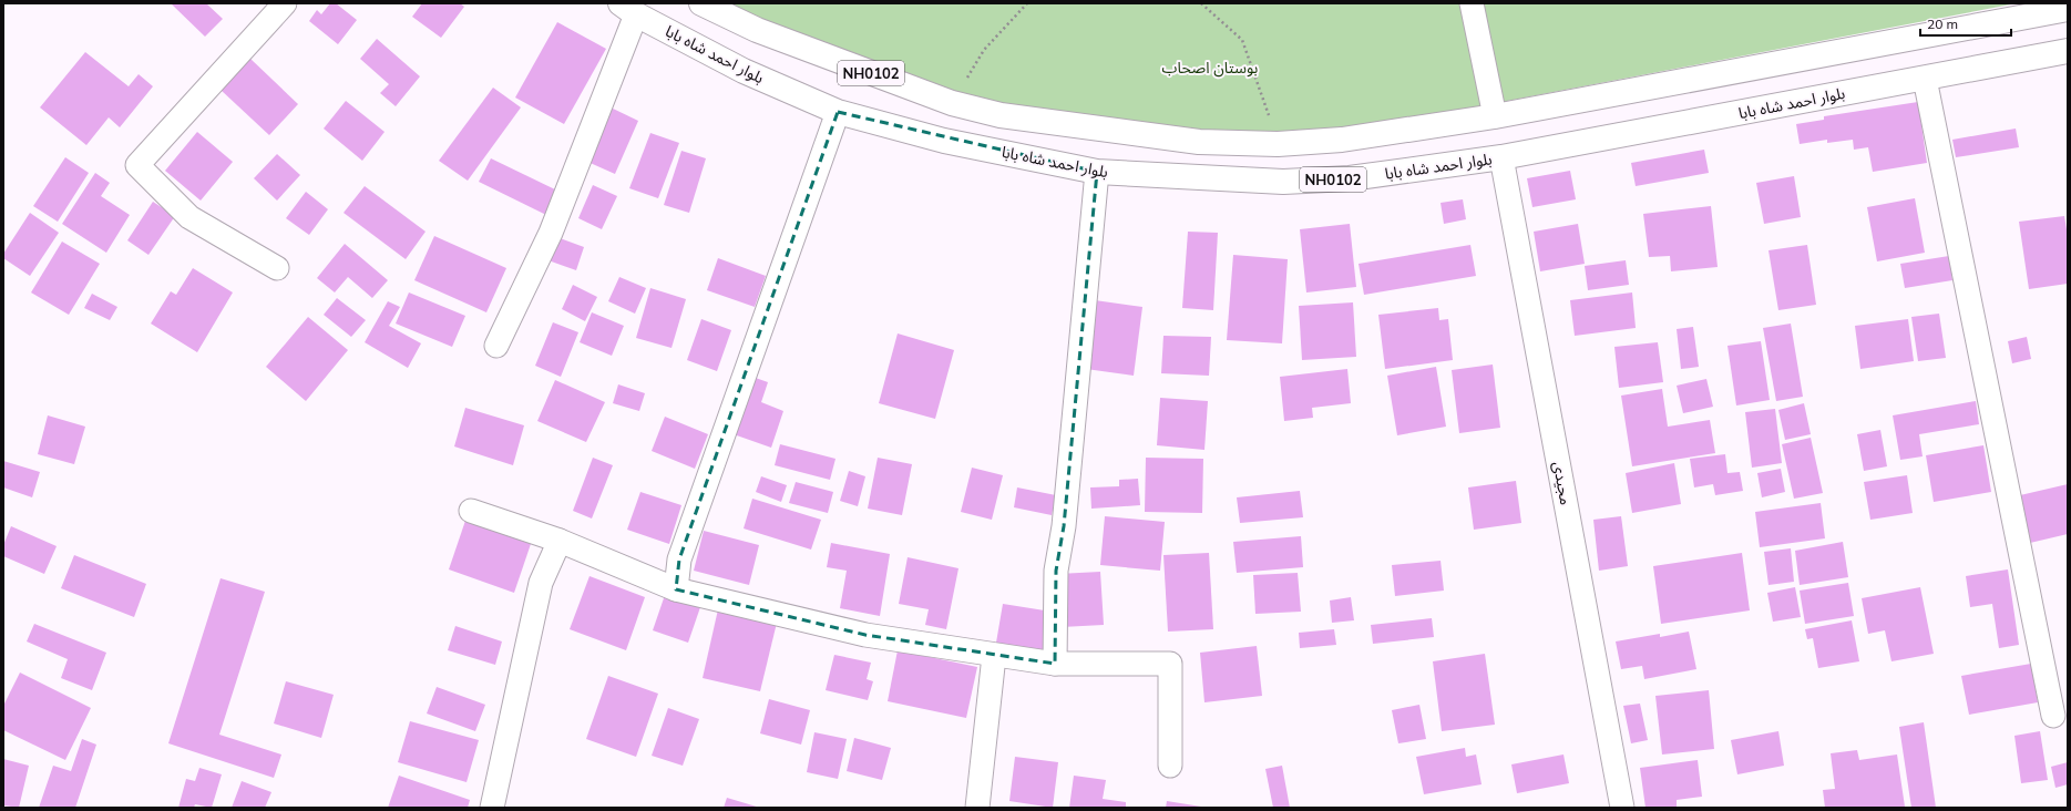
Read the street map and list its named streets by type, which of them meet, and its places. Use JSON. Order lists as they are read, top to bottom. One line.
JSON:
{"streets":{"highway":["بلوار احمد شاه بابا","NH0102"],"street":["مجیدی"]},"crossings":[["بلوار احمد شاه بابا","مجیدی"]],"parks":["بوستان اصحاب"],"scale_bar":"20 m"}
